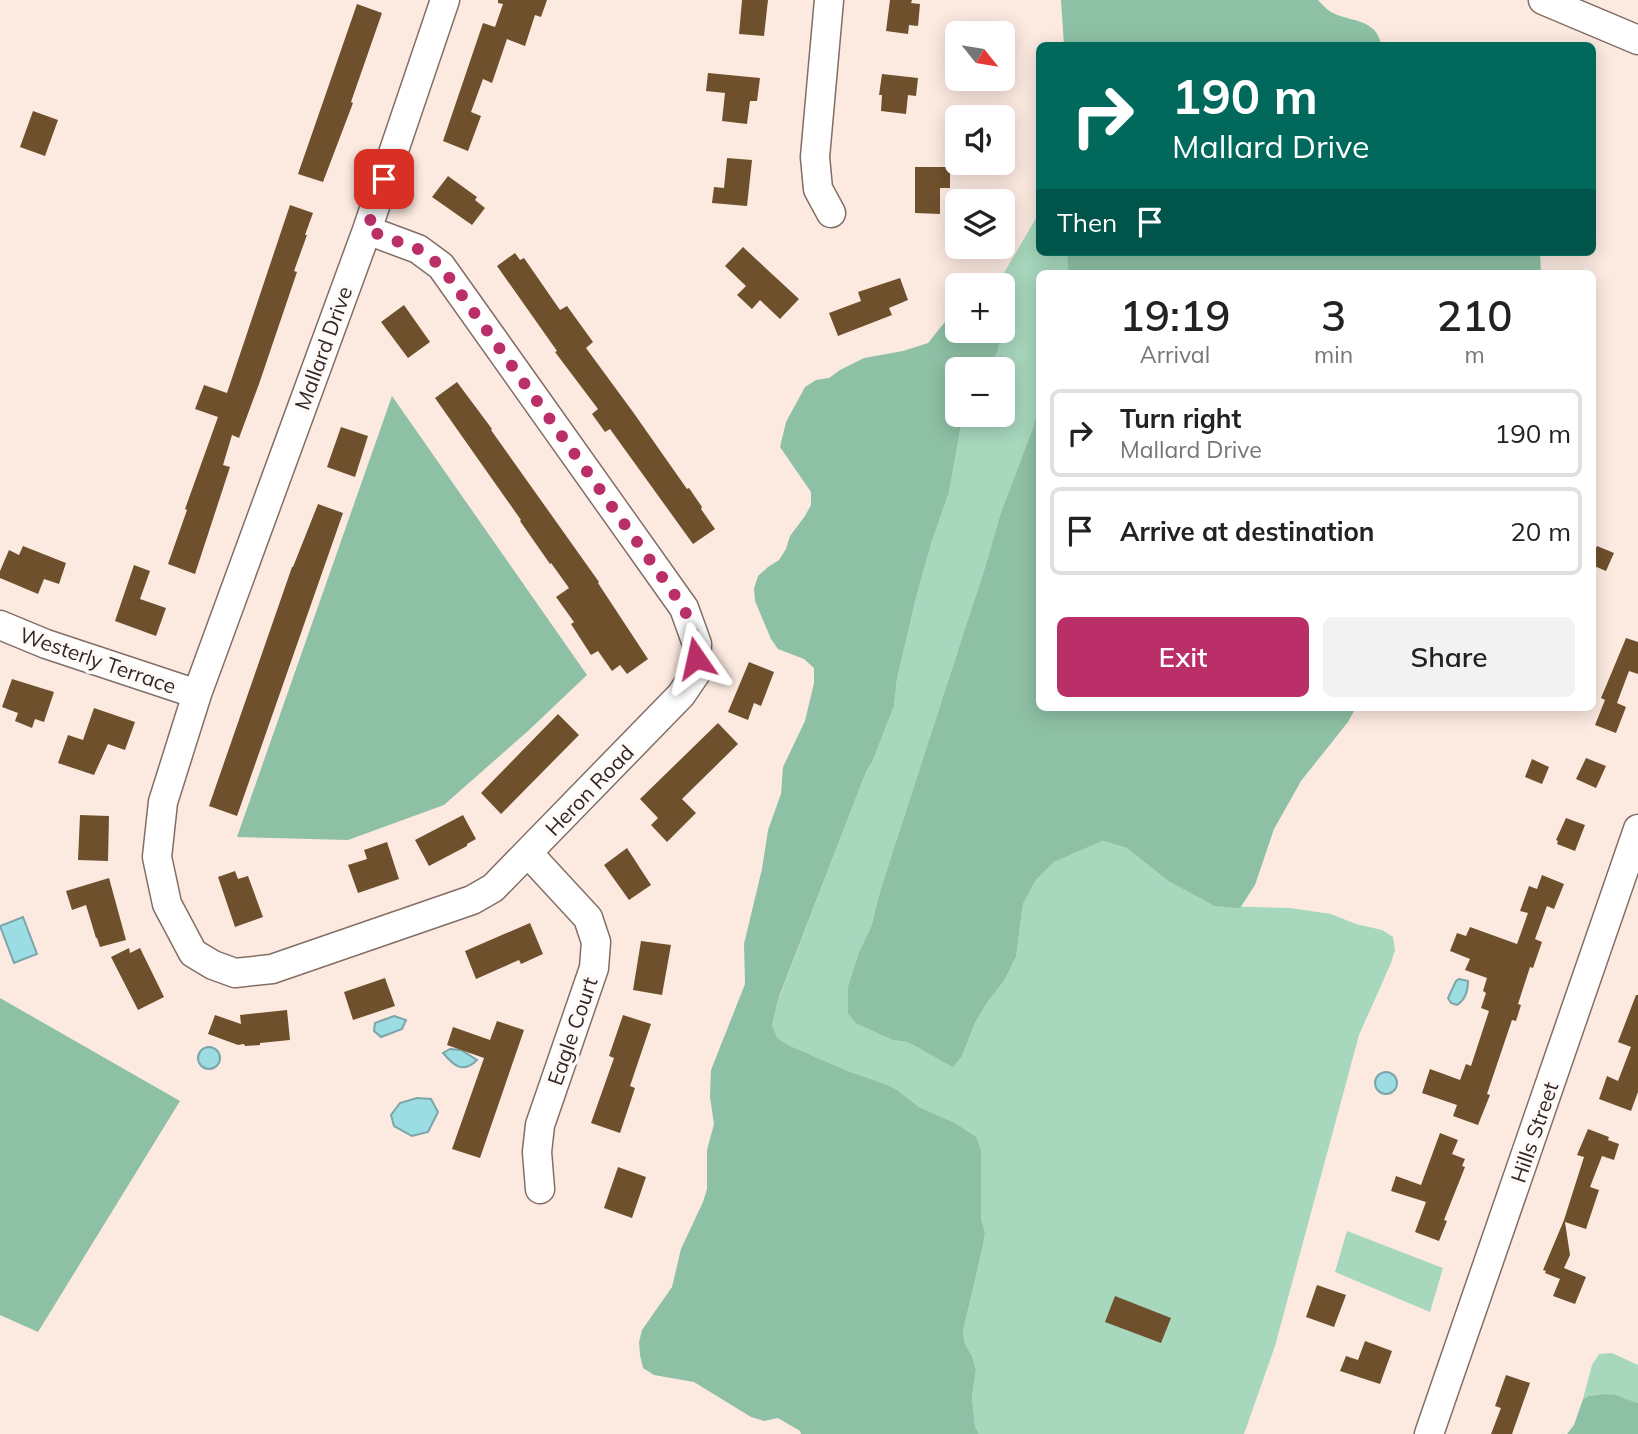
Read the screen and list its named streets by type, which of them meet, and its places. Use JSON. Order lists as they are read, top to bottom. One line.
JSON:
{"streets":{"street":["Mallard Drive","Westerly Terrace","Heron Road","Eagle Court","Hills Street"]},"crossings":[["Mallard Drive","Westerly Terrace"],["Mallard Drive","Heron Road"],["Westerly Terrace","Heron Road"],["Heron Road","Eagle Court"]],"north":"bottom right","page":{"map_buttons":["+","−"],"turn":["190 m","Mallard Drive"],"then":"Then","eta":["19:19","Arrival","3","min","210","m"],"list":[{"name":"Turn right","note":"Mallard Drive","value":"190 m"},{"name":"Arrive at destination","value":"20 m"}],"buttons":["Exit","Share"]}}
